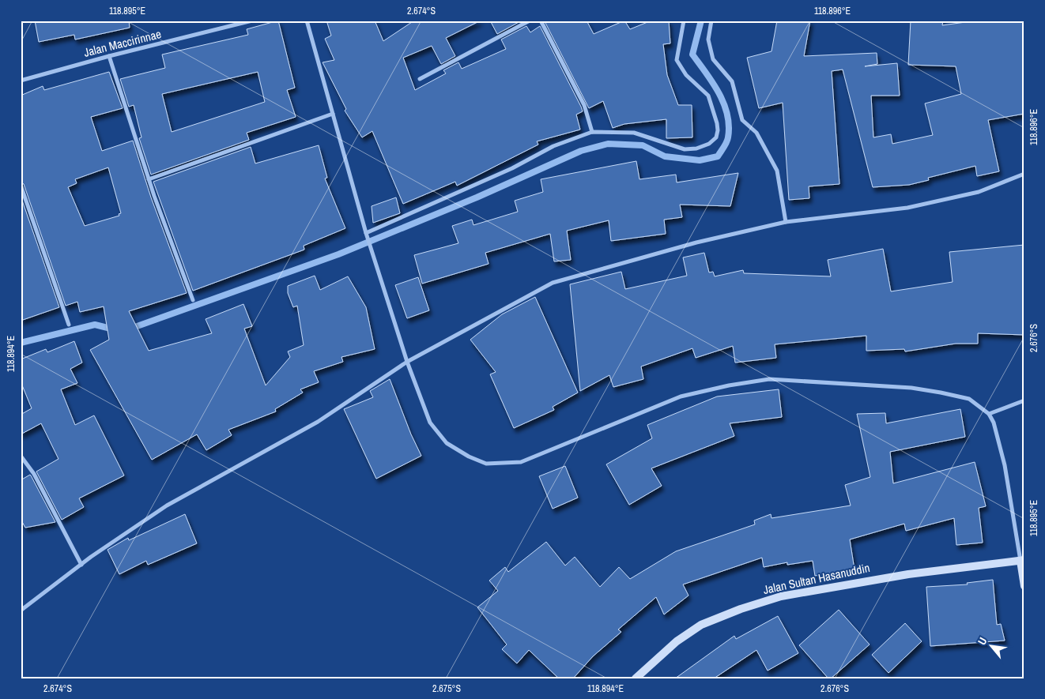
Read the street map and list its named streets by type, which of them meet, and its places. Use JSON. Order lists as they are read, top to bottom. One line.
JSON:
{"streets":{"main road":["Jalan Sultan Hasanuddin"],"street":["Jalan Maccirinnae"]},"north":"top left","coordinates":["118.895°E","2.674°S","118.896°E","2.676°S","118.894°E","2.675°S"]}
